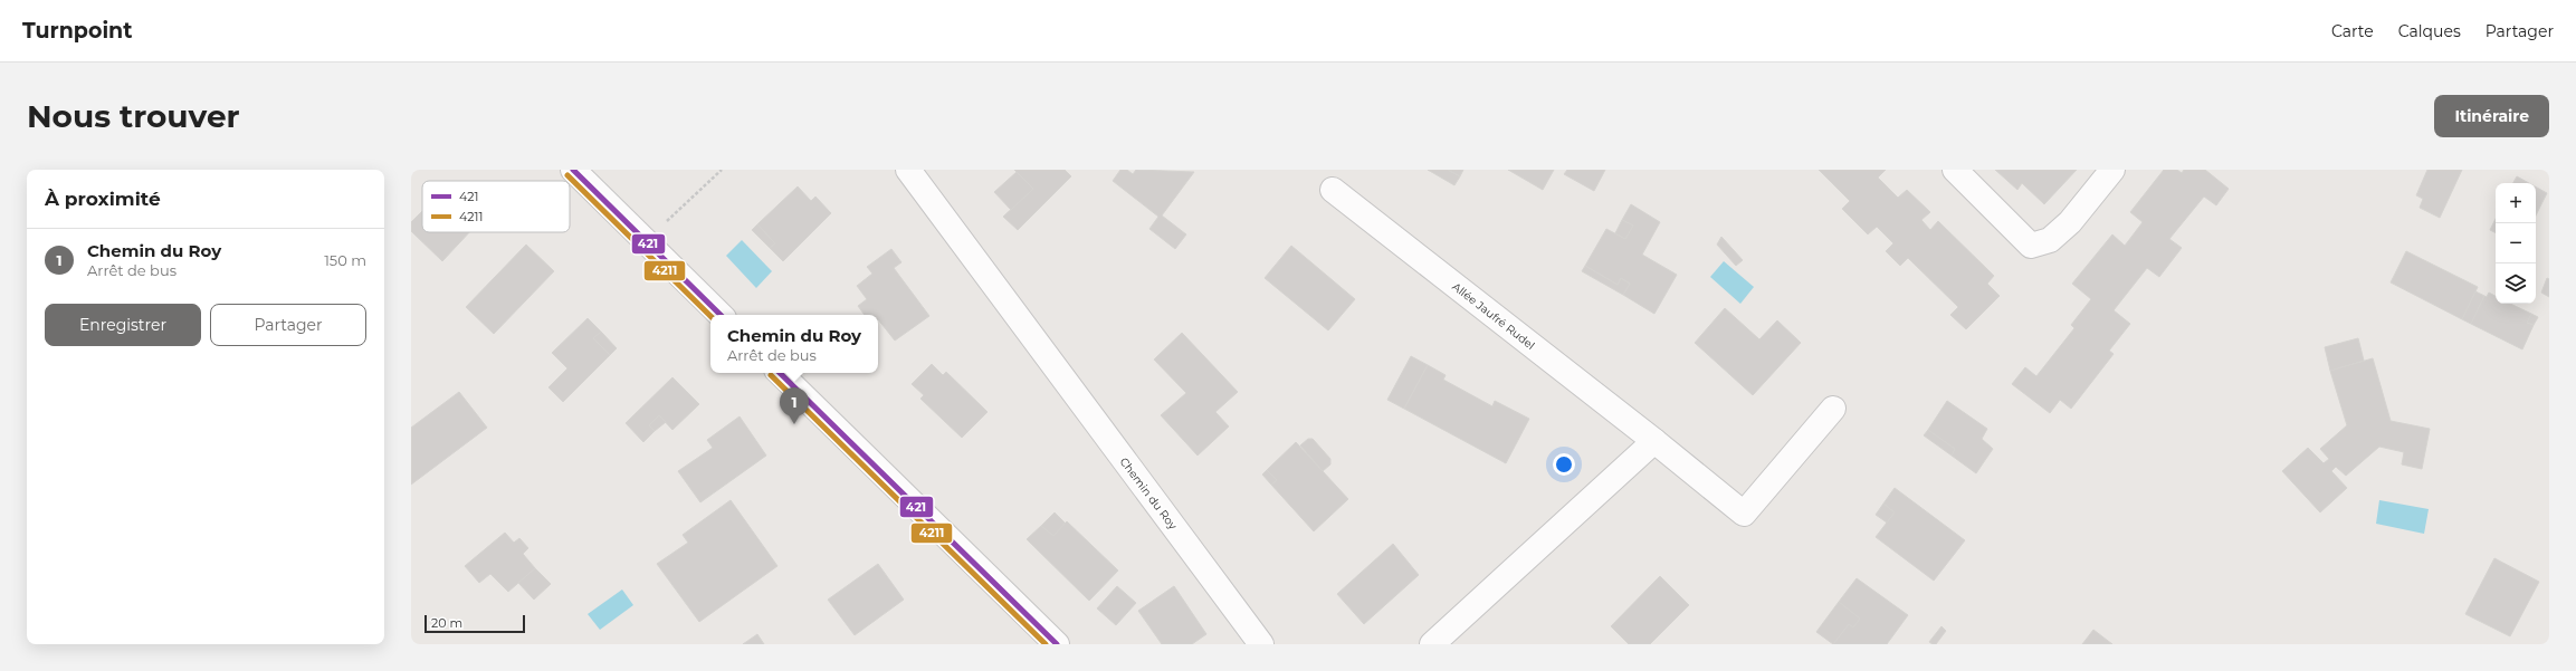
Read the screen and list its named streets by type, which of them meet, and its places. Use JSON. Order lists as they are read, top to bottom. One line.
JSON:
{"streets":{"street":["Allée Jaufré Rudel","Chemin du Roy"]},"lines":["transit line 421","transit line 4211"],"legend":["421","4211"],"scale_bar":"20 m","page":{"header":"Turnpoint","nav":["Carte","Calques","Partager"],"buttons":["Itinéraire",["Enregistrer","Partager"]],"title":"Nous trouver","heading":"À proximité","map_buttons":["+","−"],"list":[{"mark":"1","name":"Chemin du Roy","note":"Arrêt de bus","value":"150 m"}],"popup":["Chemin du Roy","Arrêt de bus"],"pins":"1","scale":"20 m"}}
